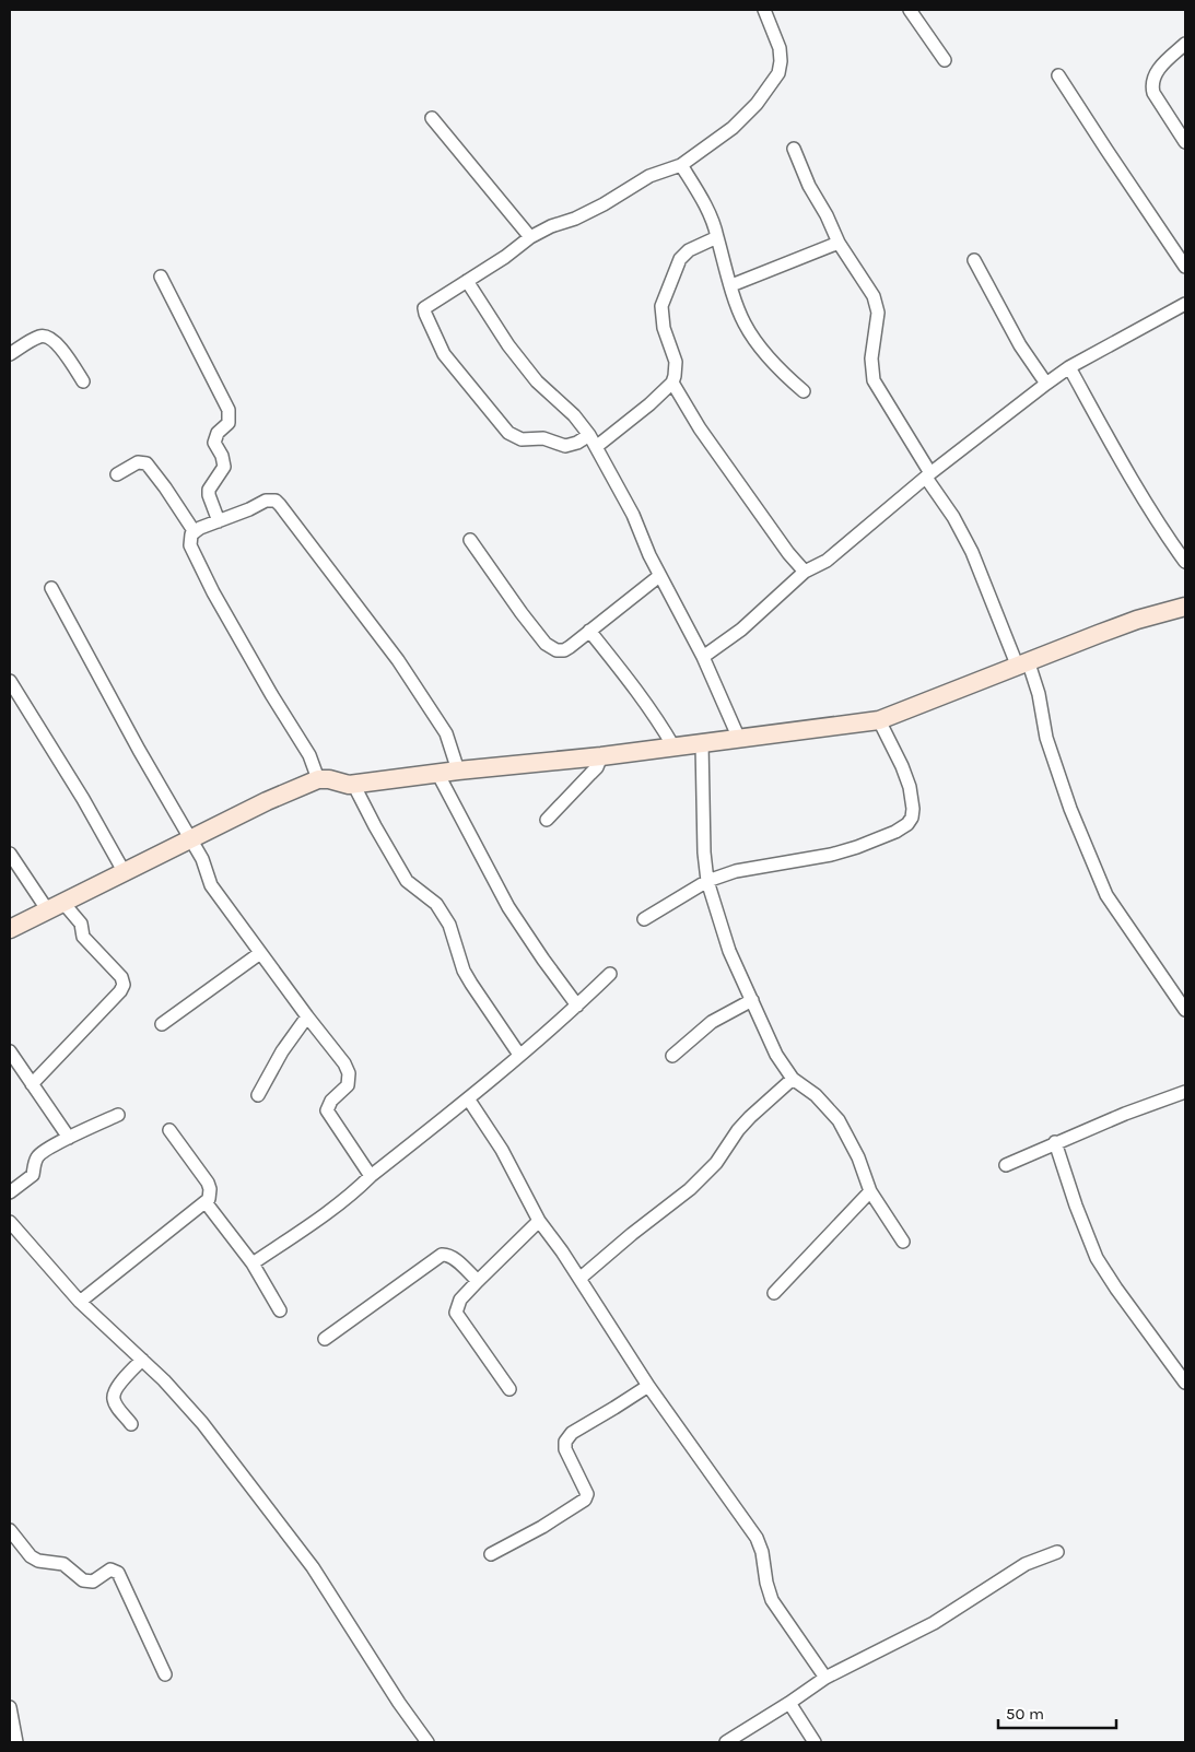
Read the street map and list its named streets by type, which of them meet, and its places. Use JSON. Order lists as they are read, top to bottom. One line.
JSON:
{"scale_bar":"50 m"}
